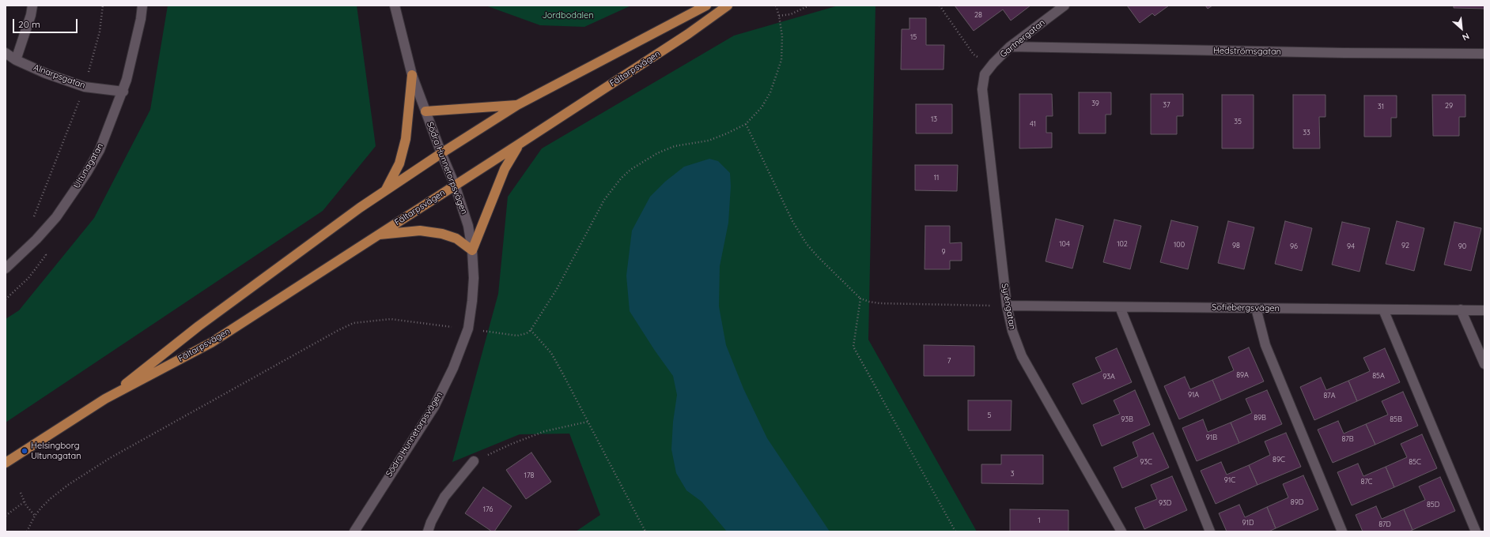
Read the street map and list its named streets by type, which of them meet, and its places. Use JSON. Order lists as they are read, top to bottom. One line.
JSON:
{"streets":{"main road":["Fältarpsvägen"],"street":["Gartnergatan","Hedströmsgatan","Alnarpsgatan","Ultunagatan","Södra Hunnetorpsvägen","Syréngatan","Sofiebergsvägen"]},"crossings":[["Gartnergatan","Hedströmsgatan"],["Gartnergatan","Syréngatan"],["Fältarpsvägen","Södra Hunnetorpsvägen"],["Alnarpsgatan","Ultunagatan"],["Syréngatan","Sofiebergsvägen"]],"parks":["Jordbodalen"],"places":["Helsingborg Ultunagatan"],"house_numbers":["28","15","39","37","29","31","13","35","41","33","11","104","102","100","98","92","96","94","90","9","7","89A","85A","93A","91A","87A","5","89B","93B","85B","91B","87B","89C","93C","85C","3","178","91C","87C","89D","93D","85D","176","1","91D","87D"],"scale_bar":"20 m","north":"bottom right"}
